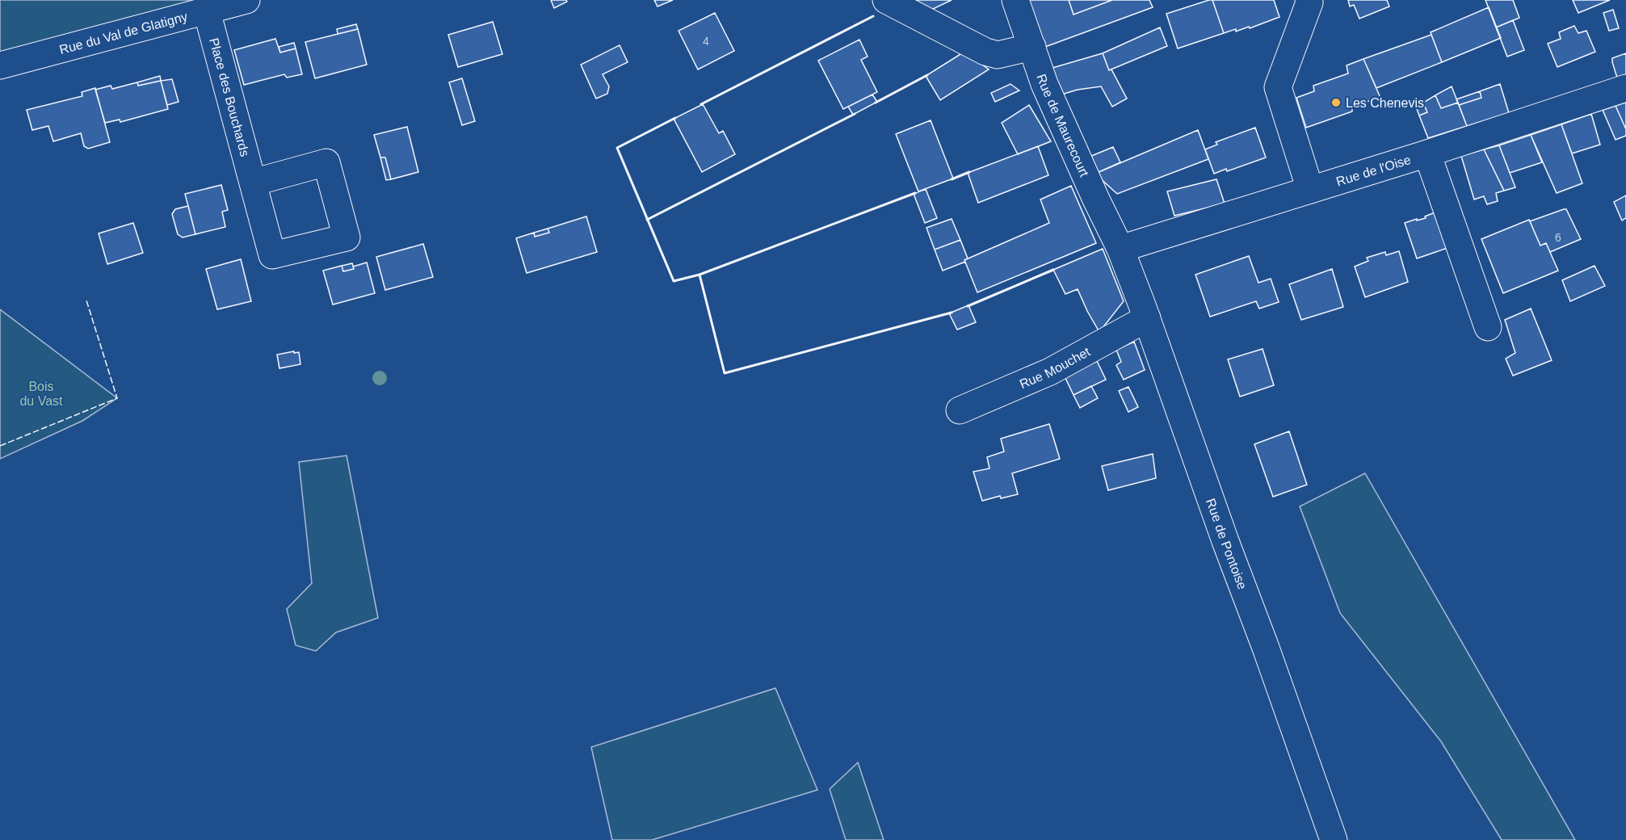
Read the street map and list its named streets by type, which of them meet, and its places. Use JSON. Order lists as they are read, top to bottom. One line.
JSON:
{"streets":{"street":["Rue du Val de Glatigny","Place des Bouchards","Rue de Maurecourt","Rue de l'Oise","Rue Mouchet","Rue de Pontoise"]},"crossings":[["Rue du Val de Glatigny","Place des Bouchards"],["Rue de Maurecourt","Rue de l'Oise"],["Rue de Maurecourt","Rue de Pontoise"],["Rue de l'Oise","Rue de Pontoise"],["Rue Mouchet","Rue de Pontoise"]],"parks":["Bois du Vast"],"places":["Les Chenevis"],"house_numbers":["4","6"]}
